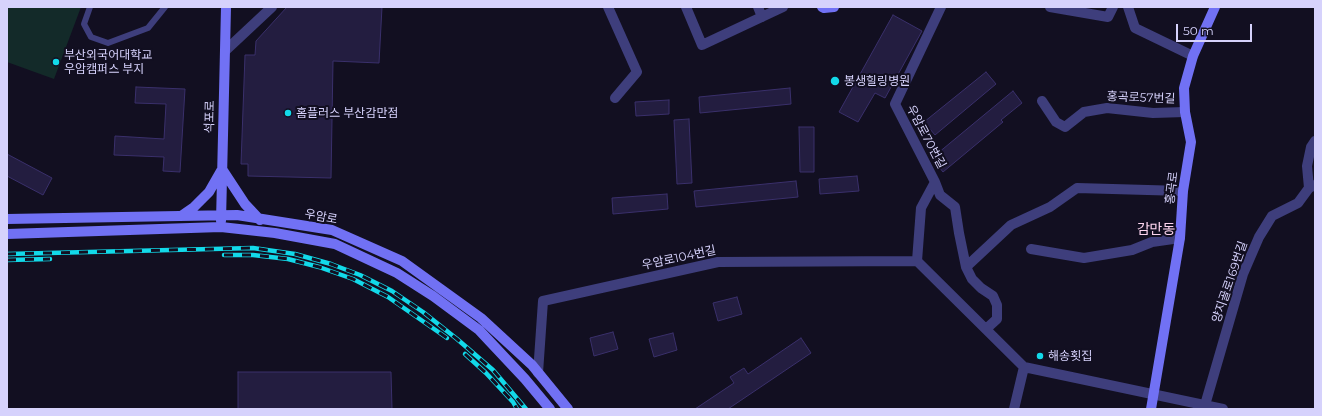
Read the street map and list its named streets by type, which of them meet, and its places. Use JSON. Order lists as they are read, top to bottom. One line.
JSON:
{"streets":{"main road":["석포로","홍곡로","우암로"],"street":["홍곡로57번길","우암로70번길","우암로104번길","양지골로169번길"]},"crossings":[["홍곡로57번길","홍곡로"],["석포로","우암로"],["우암로70번길","우암로104번길"],["우암로","우암로104번길"]],"districts":["감만동"],"places":["부산외국어대학교 우암캠퍼스 부지","봉생힐링병원","홈플러스 부산감만점","해송횟집"],"scale_bar":"50 m"}
